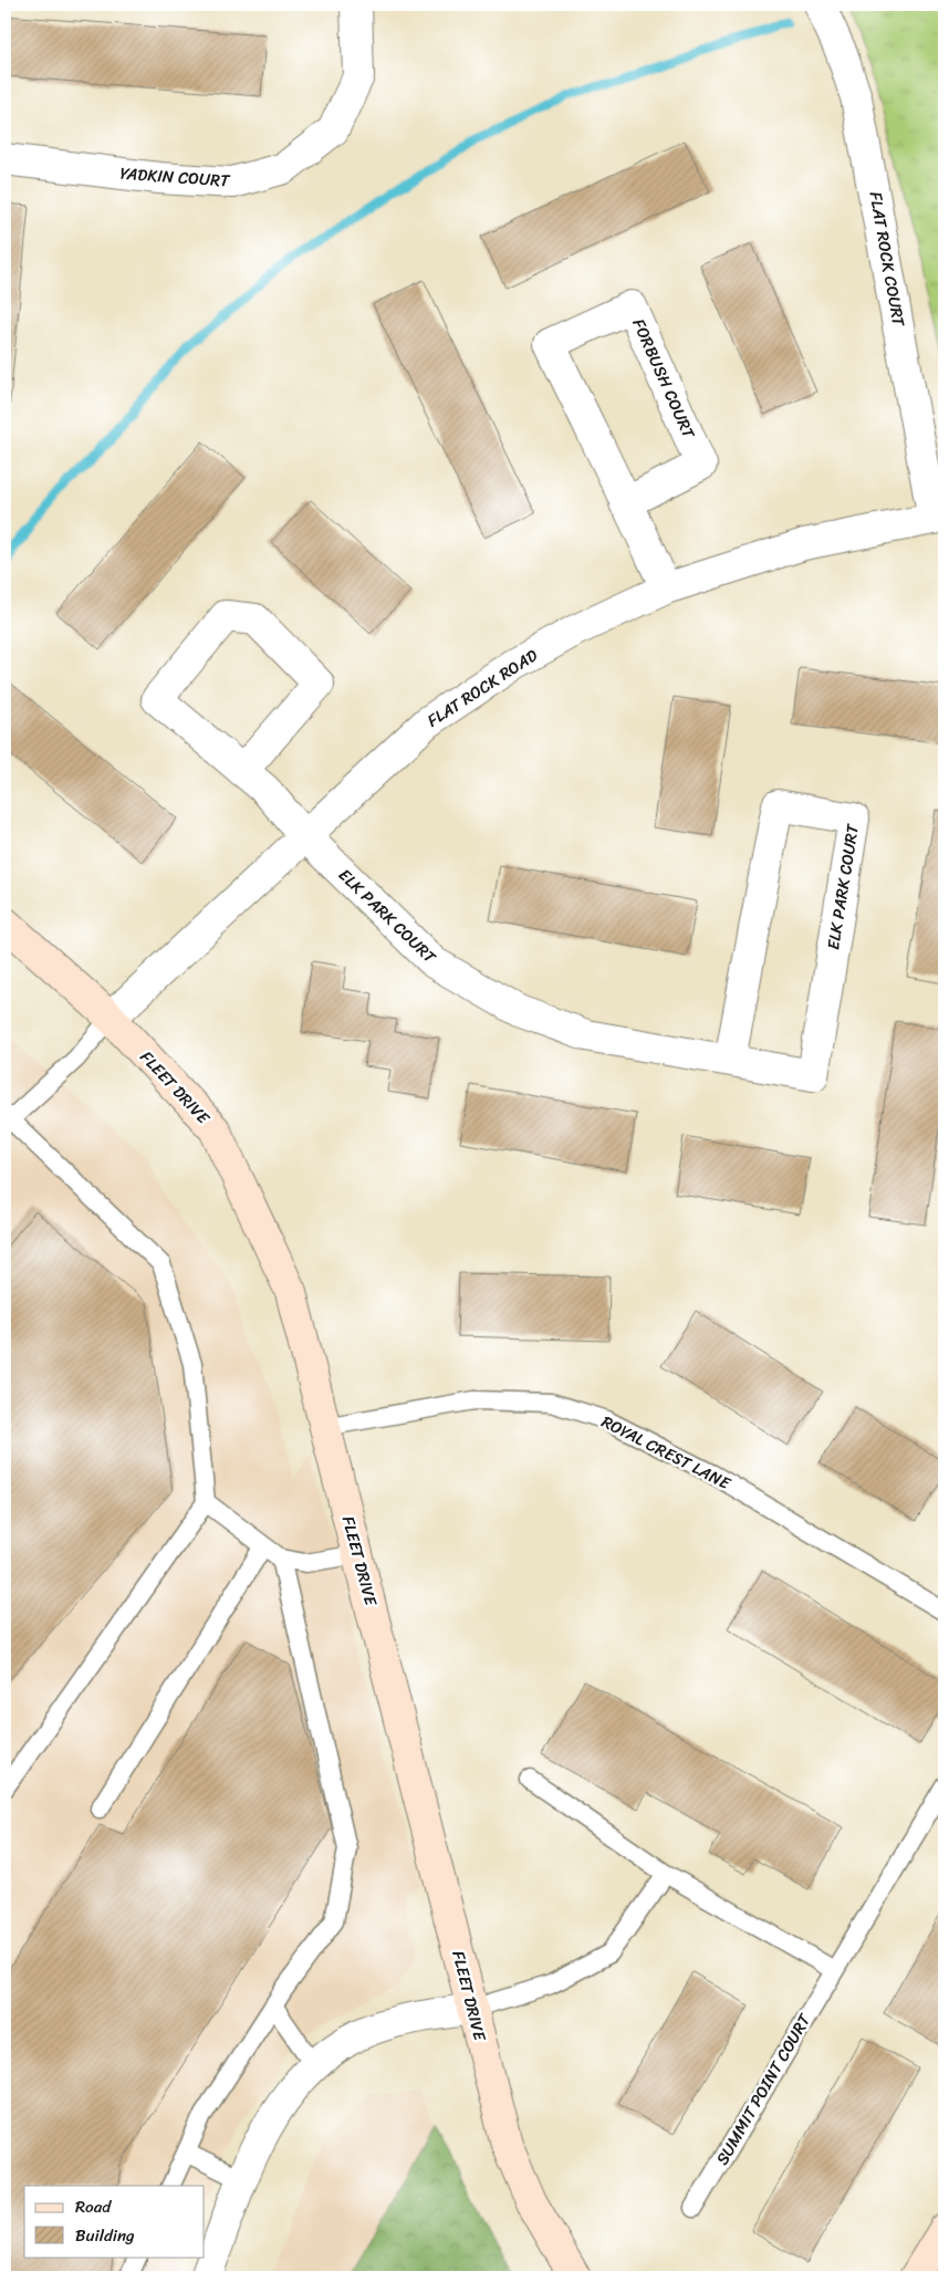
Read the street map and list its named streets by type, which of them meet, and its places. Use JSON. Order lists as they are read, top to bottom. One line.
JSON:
{"streets":{"street":["YADKIN COURT","FLAT ROCK COURT","FORBUSH COURT","FLAT ROCK ROAD","ELK PARK COURT","FLEET DRIVE"],"lane":["ROYAL CREST LANE","SUMMIT POINT COURT"]},"crossings":[["FLAT ROCK COURT","FLAT ROCK ROAD"],["FORBUSH COURT","FLAT ROCK ROAD"],["FLAT ROCK ROAD","ELK PARK COURT"],["FLAT ROCK ROAD","FLEET DRIVE"],["FLEET DRIVE","ROYAL CREST LANE"]],"legend":["Road","Building"]}
